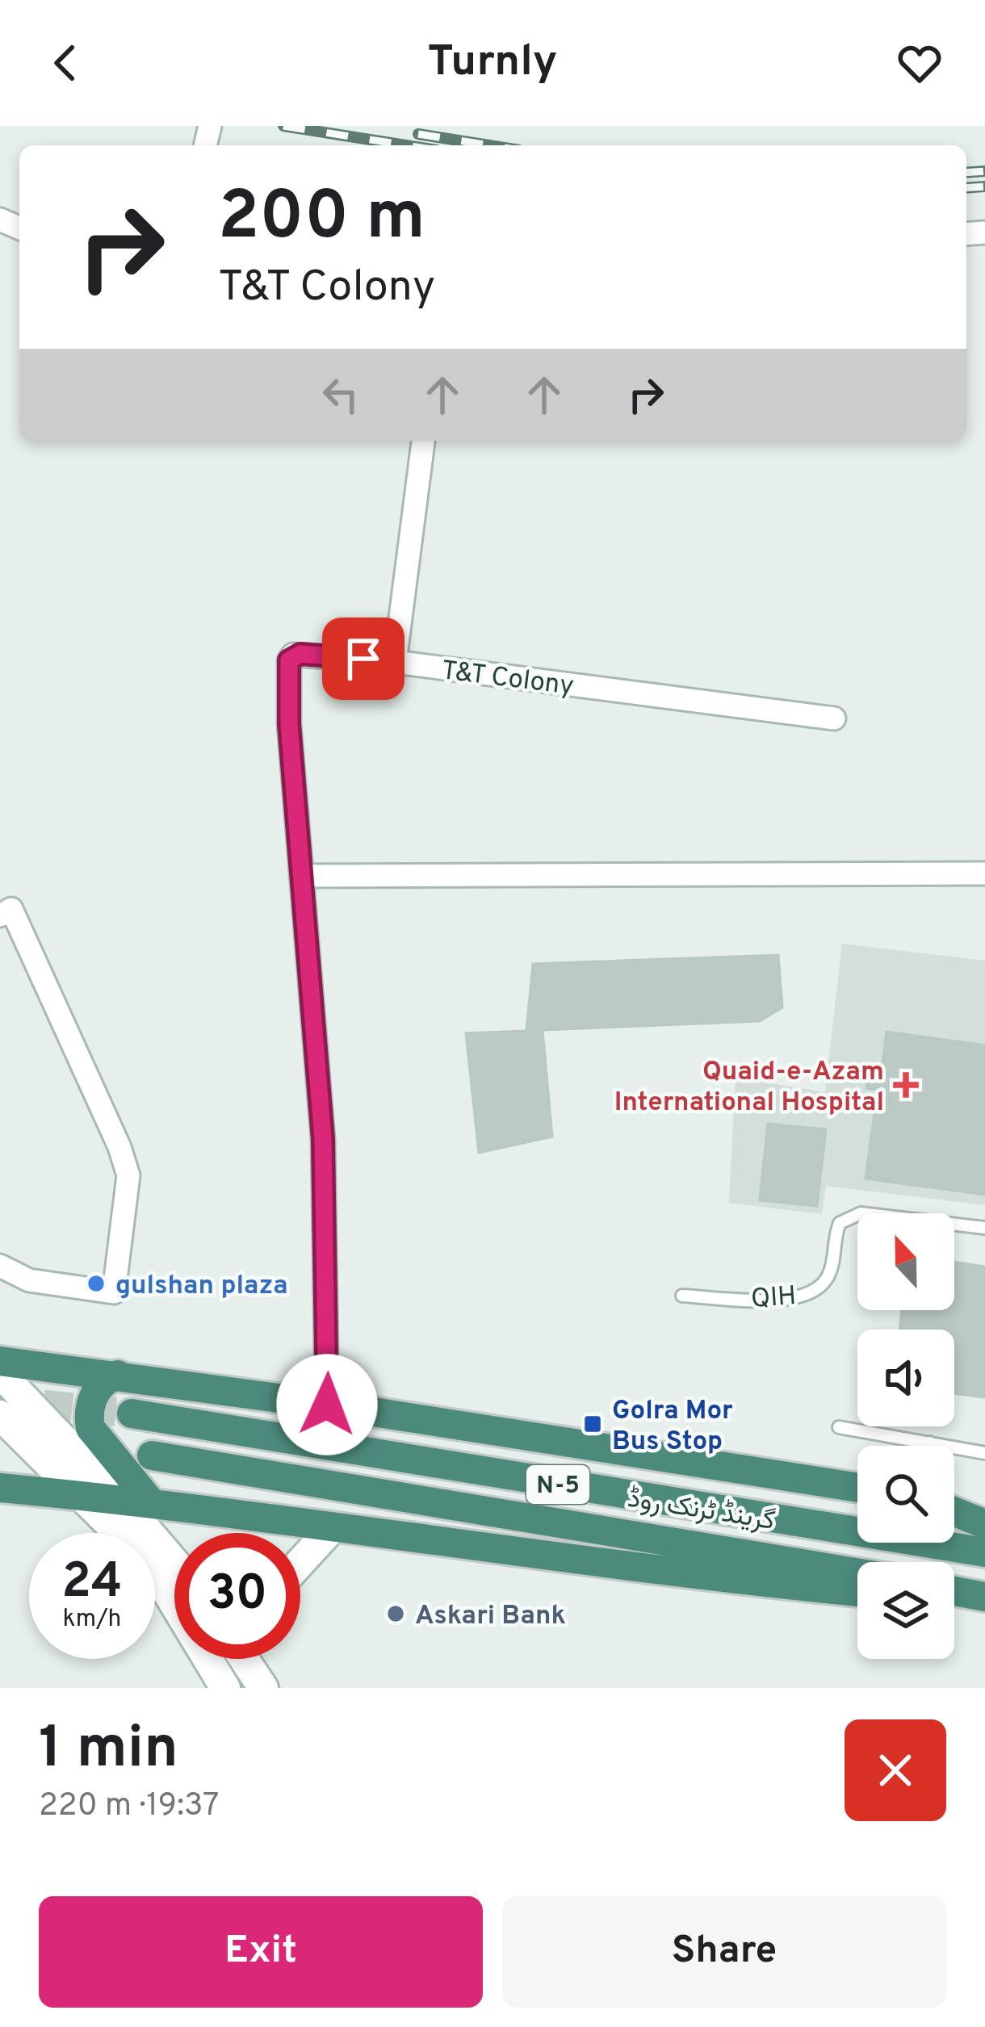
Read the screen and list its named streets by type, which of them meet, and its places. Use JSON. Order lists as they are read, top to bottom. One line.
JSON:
{"streets":{"highway":["N-5","گرینڈ ٹرنک روڈ"],"street":["T&T Colony"],"lane":["QIH"]},"places":{"health":["Quaid-e-Azam International Hospital"],"other":["gulshan plaza","Askari Bank"],"transit":["Golra Mor Bus Stop"]},"north":"top","page":{"header":"Turnly","turn":["200 m","T&T Colony"],"speed":"24 km/h","limit":"30","heading":["1 min","220 m · 19:37"],"buttons":["Exit","Share"]}}
